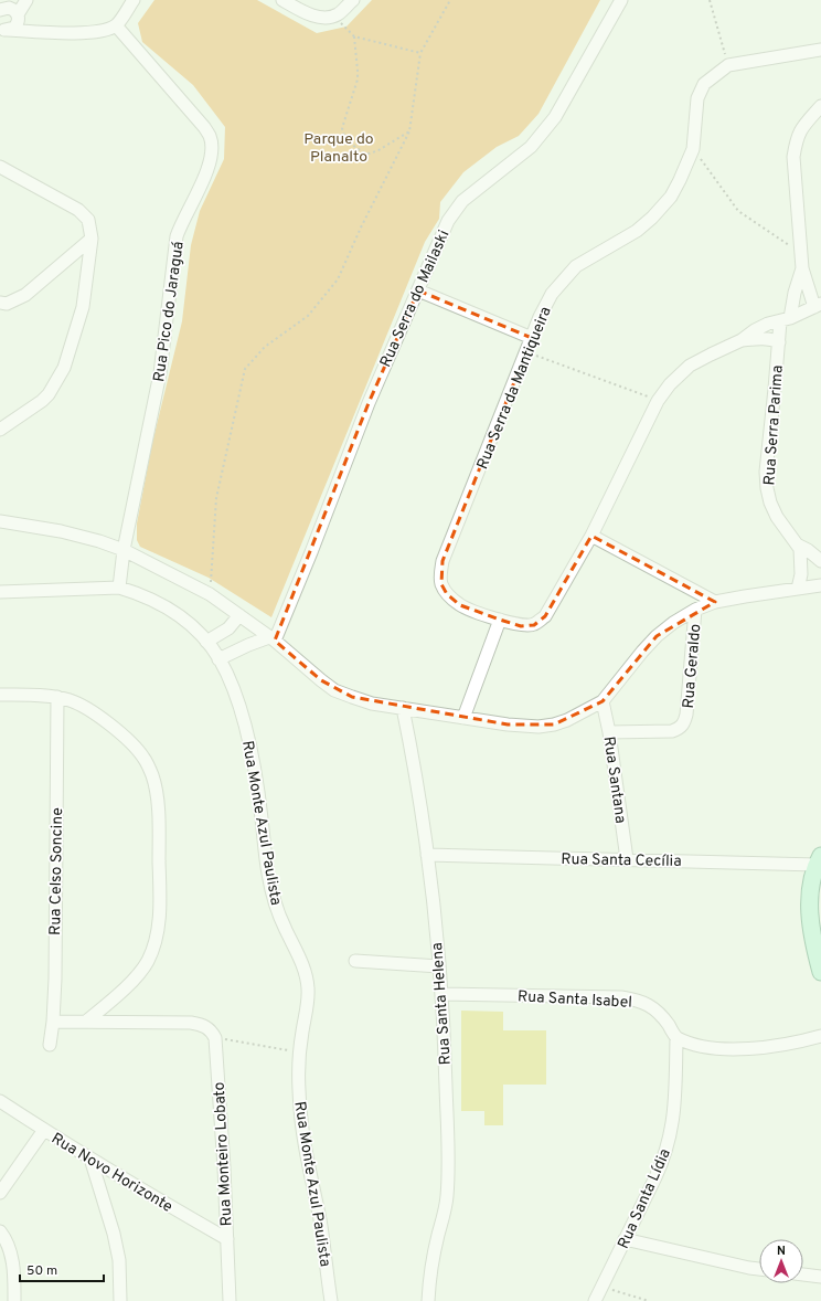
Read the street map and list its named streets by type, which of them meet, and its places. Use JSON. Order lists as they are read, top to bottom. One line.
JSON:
{"streets":{"street":["Rua Serra do Mailaski","Rua Pico do Jaraguá","Rua Serra da Mantiqueira","Rua Serra Parima","Rua Geraldo","Rua Santana","Rua Monte Azul Paulista","Rua Santa Cecília","Rua Celso Soncine","Rua Santa Isabel","Rua Santa Helena","Rua Monteiro Lobato","Rua Novo Horizonte","Rua Santa Lídia"]},"crossings":[["Rua Pico do Jaraguá","Rua Monte Azul Paulista"],["Rua Geraldo","Rua Santana"],["Rua Santana","Rua Santa Cecília"],["Rua Santa Cecília","Rua Santa Helena"],["Rua Santa Isabel","Rua Santa Helena"],["Rua Santa Isabel","Rua Santa Lídia"],["Rua Monteiro Lobato","Rua Novo Horizonte"]],"parks":["Parque do Planalto"],"scale_bar":"50 m","north":"top"}
